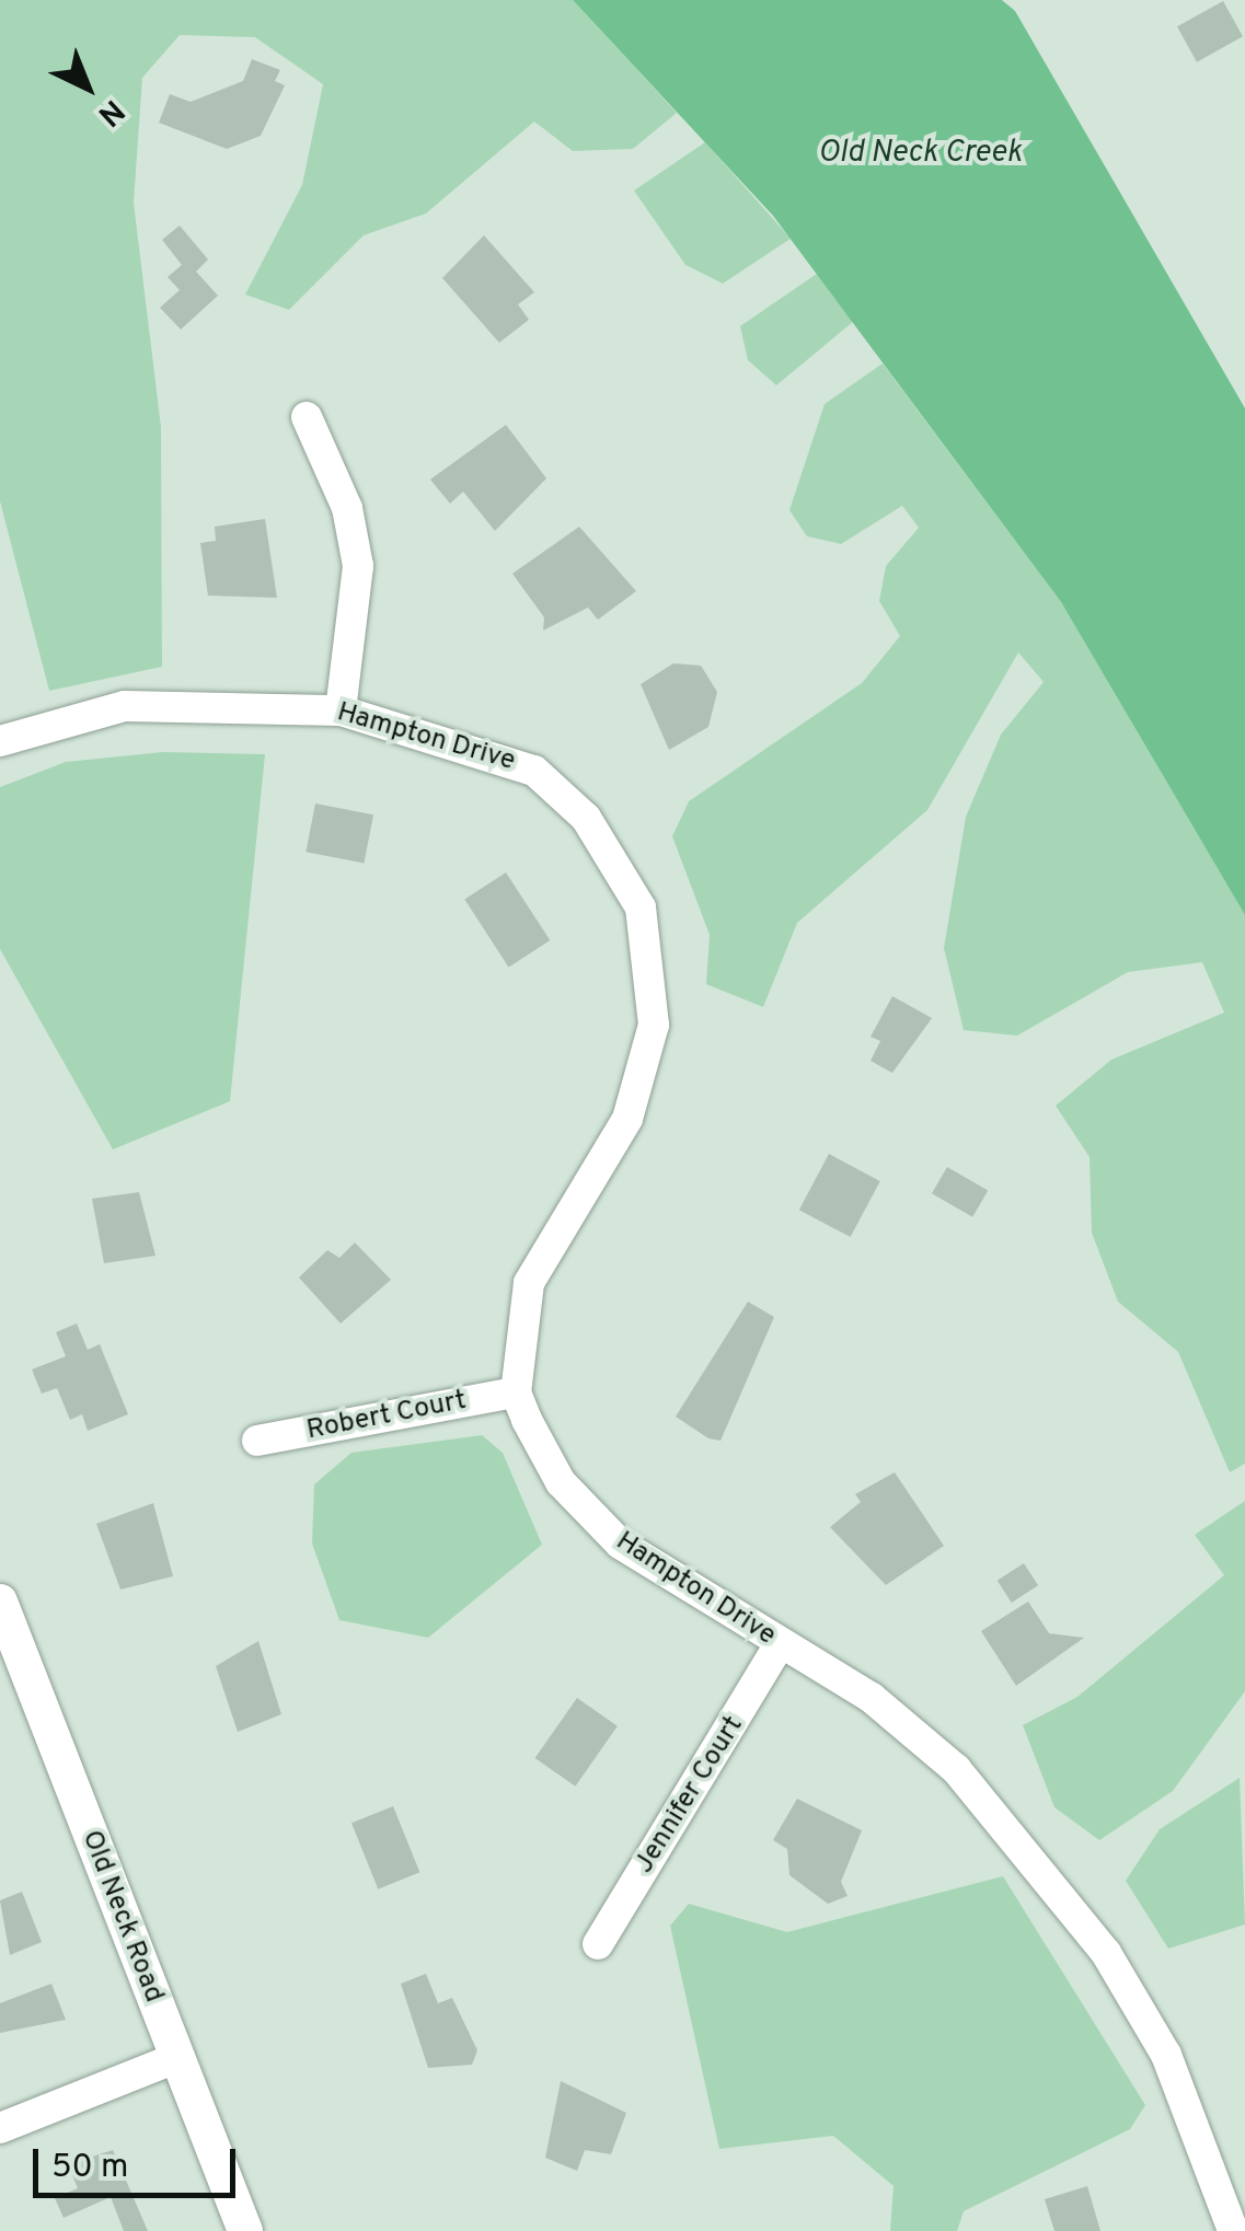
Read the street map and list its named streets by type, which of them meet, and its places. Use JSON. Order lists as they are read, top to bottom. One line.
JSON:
{"streets":{"street":["Hampton Drive","Robert Court","Jennifer Court","Old Neck Road"]},"crossings":[["Hampton Drive","Robert Court"],["Hampton Drive","Jennifer Court"]],"water":["Old Neck Creek"],"scale_bar":"50 m","north":"bottom right"}
